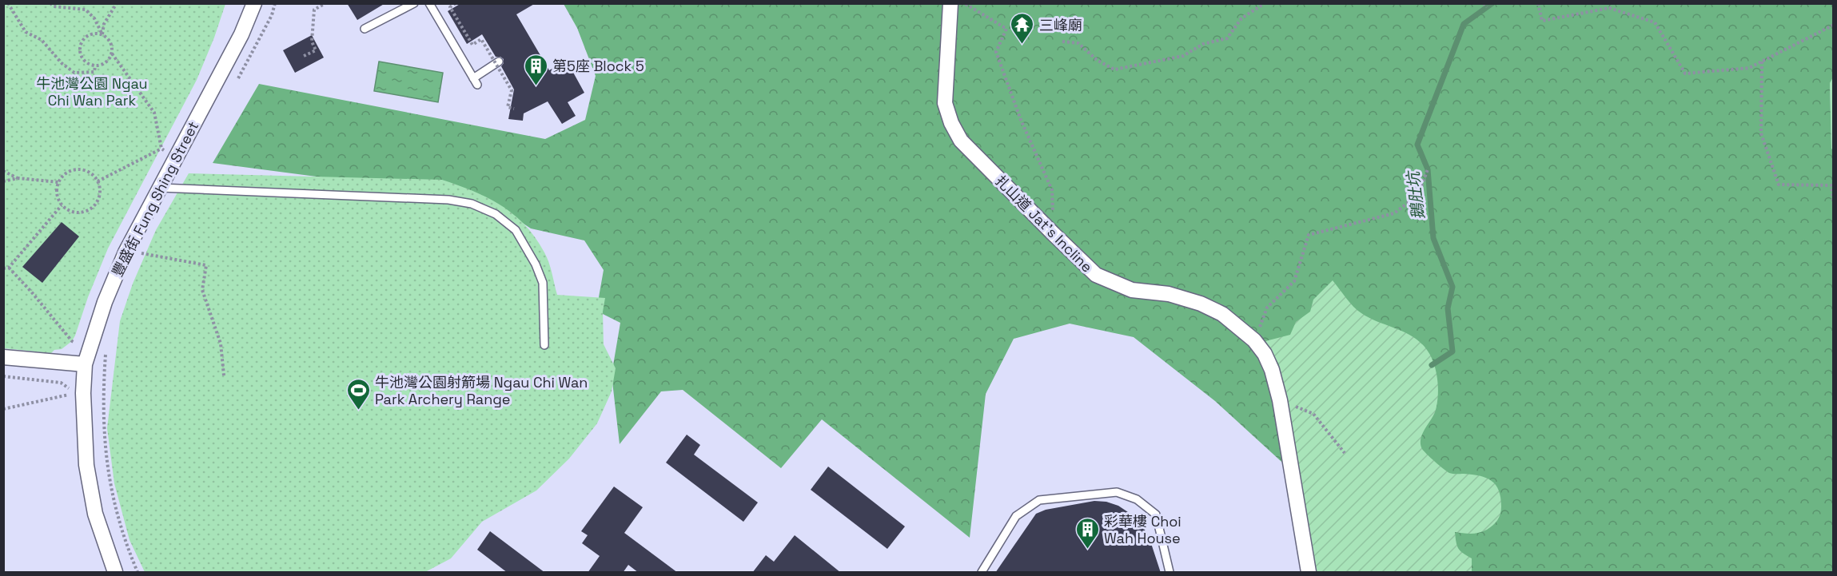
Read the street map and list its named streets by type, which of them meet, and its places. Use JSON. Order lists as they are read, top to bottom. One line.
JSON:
{"streets":{"street":["豐盛街 Fung Shing Street","扎山道 Jat's Incline"]},"water":["鵝肚坑"],"parks":["牛池灣公園 Ngau Chi Wan Park"],"places":{"temple":["三峰廟"],"building":["第5座 Block 5","彩華樓 Choi Wah House"],"sports":["牛池灣公園射箭場 Ngau Chi Wan Park Archery Range"]}}
